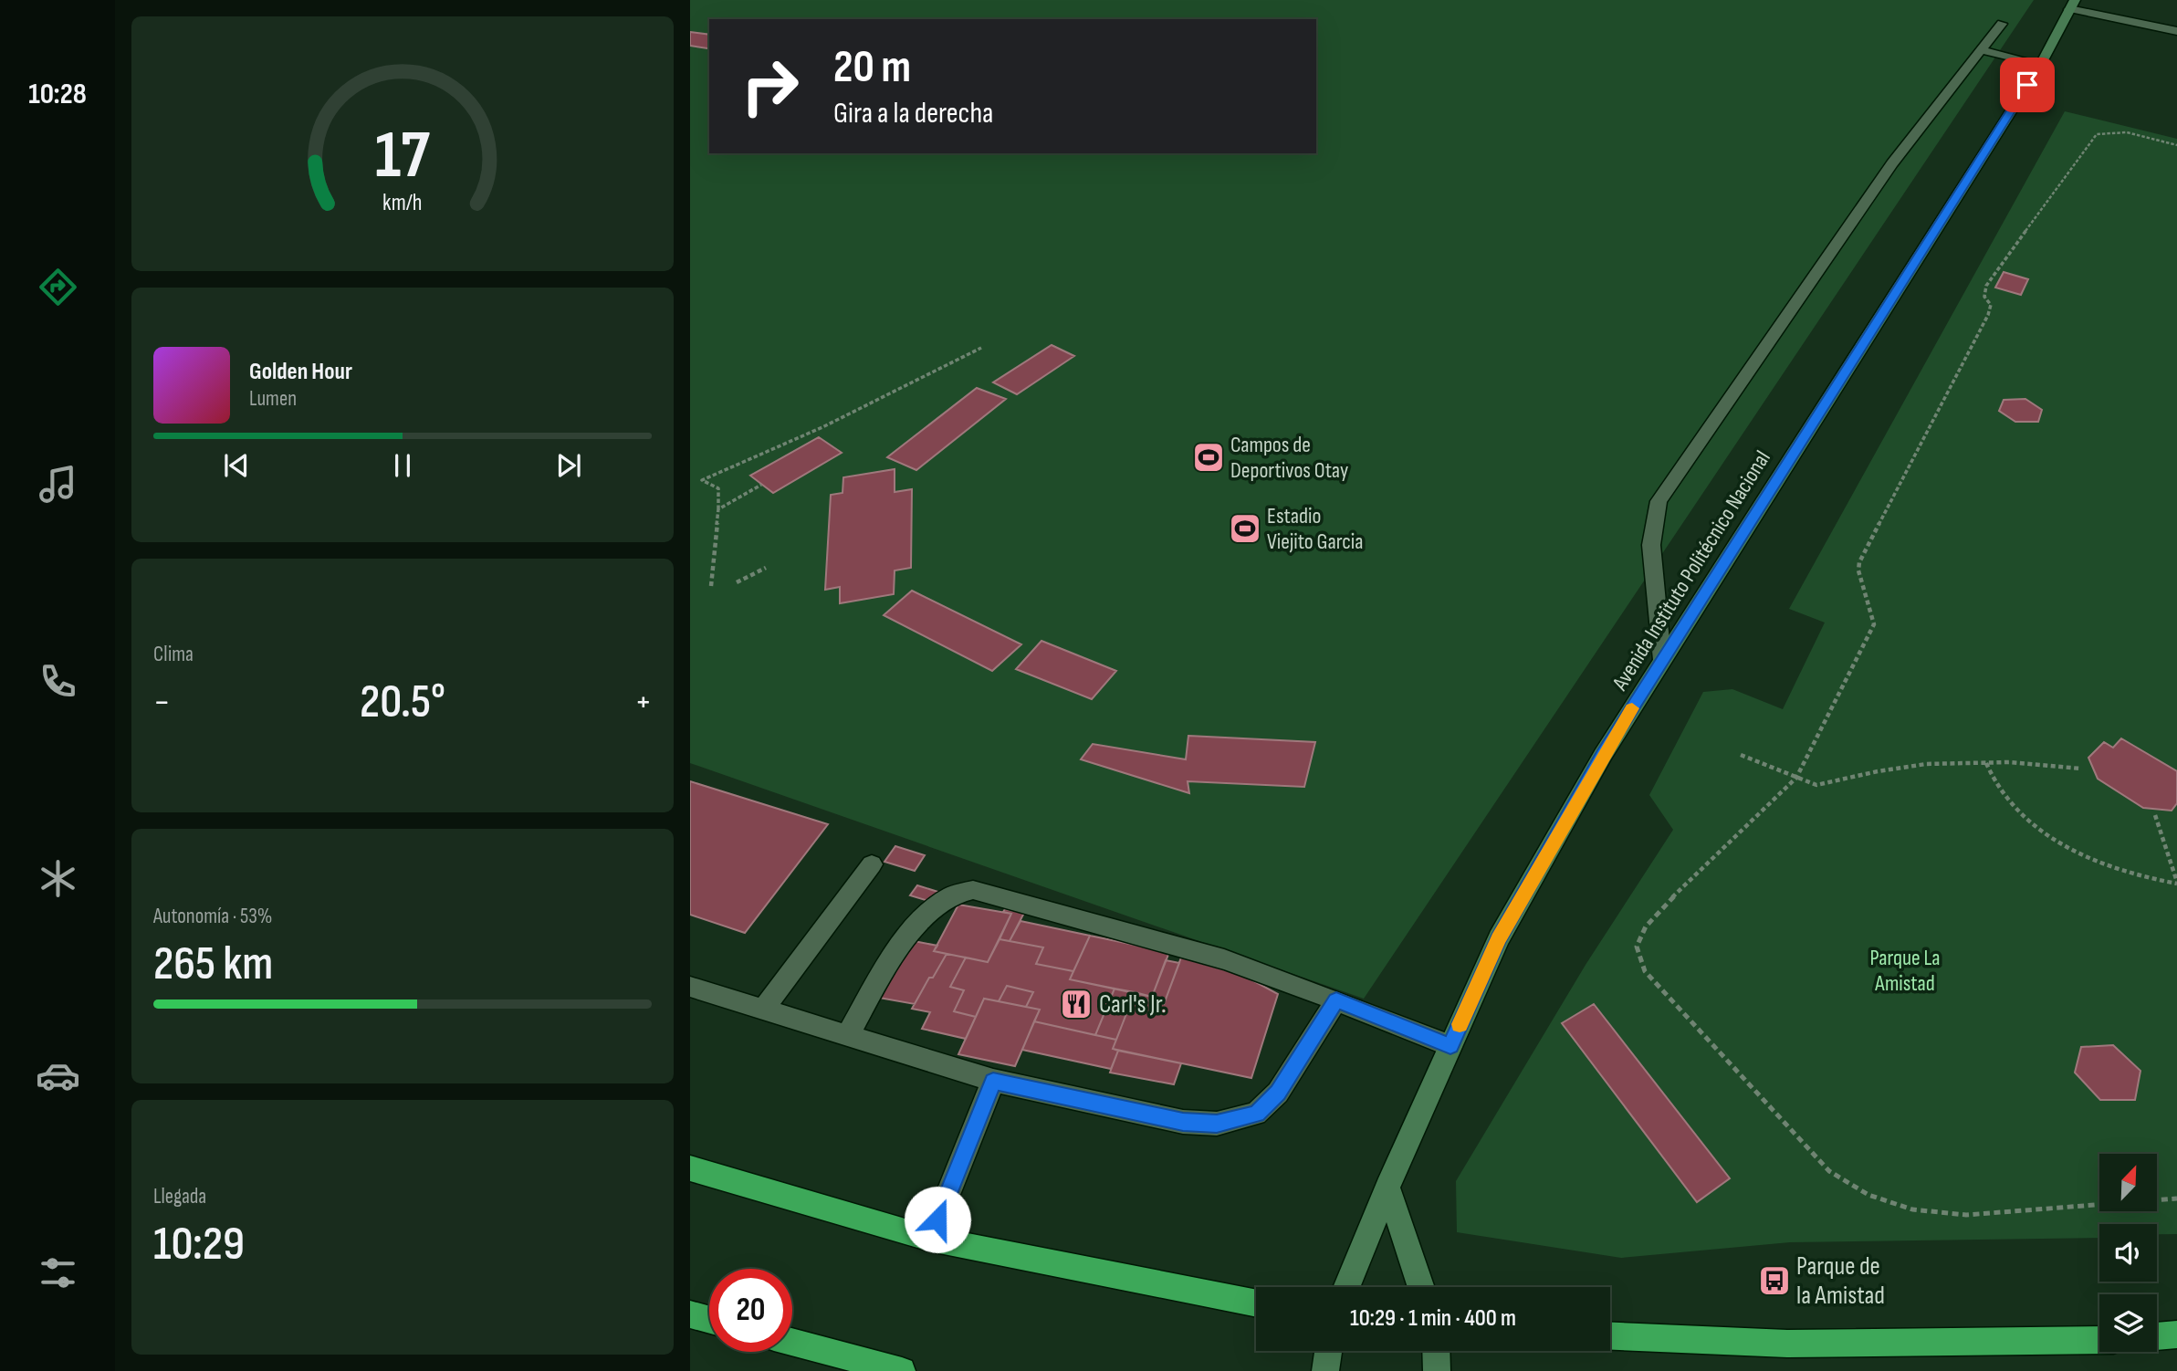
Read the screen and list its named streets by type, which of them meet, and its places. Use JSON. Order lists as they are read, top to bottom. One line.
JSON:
{"streets":{"street":["Avenida Instituto Politécnico Nacional"]},"parks":["Parque La Amistad"],"places":{"sports":["Campos de Deportivos Otay","Estadio Viejito Garcia"],"restaurant":["Carl's Jr."],"bus stop":["Parque de la Amistad"]},"north":"top right","page":{"tabs":"10:28","turn":["20 m","Gira a la derecha"],"song":["Golden Hour","Lumen"],"tile":["Clima",["Autonomía · 53%","265 km"],["Llegada","10:29"]],"heat":["−","20.5°","+"],"limit":"20","trip":"10:29 · 1 min · 400 m","gauge":["17","km/h"]}}
